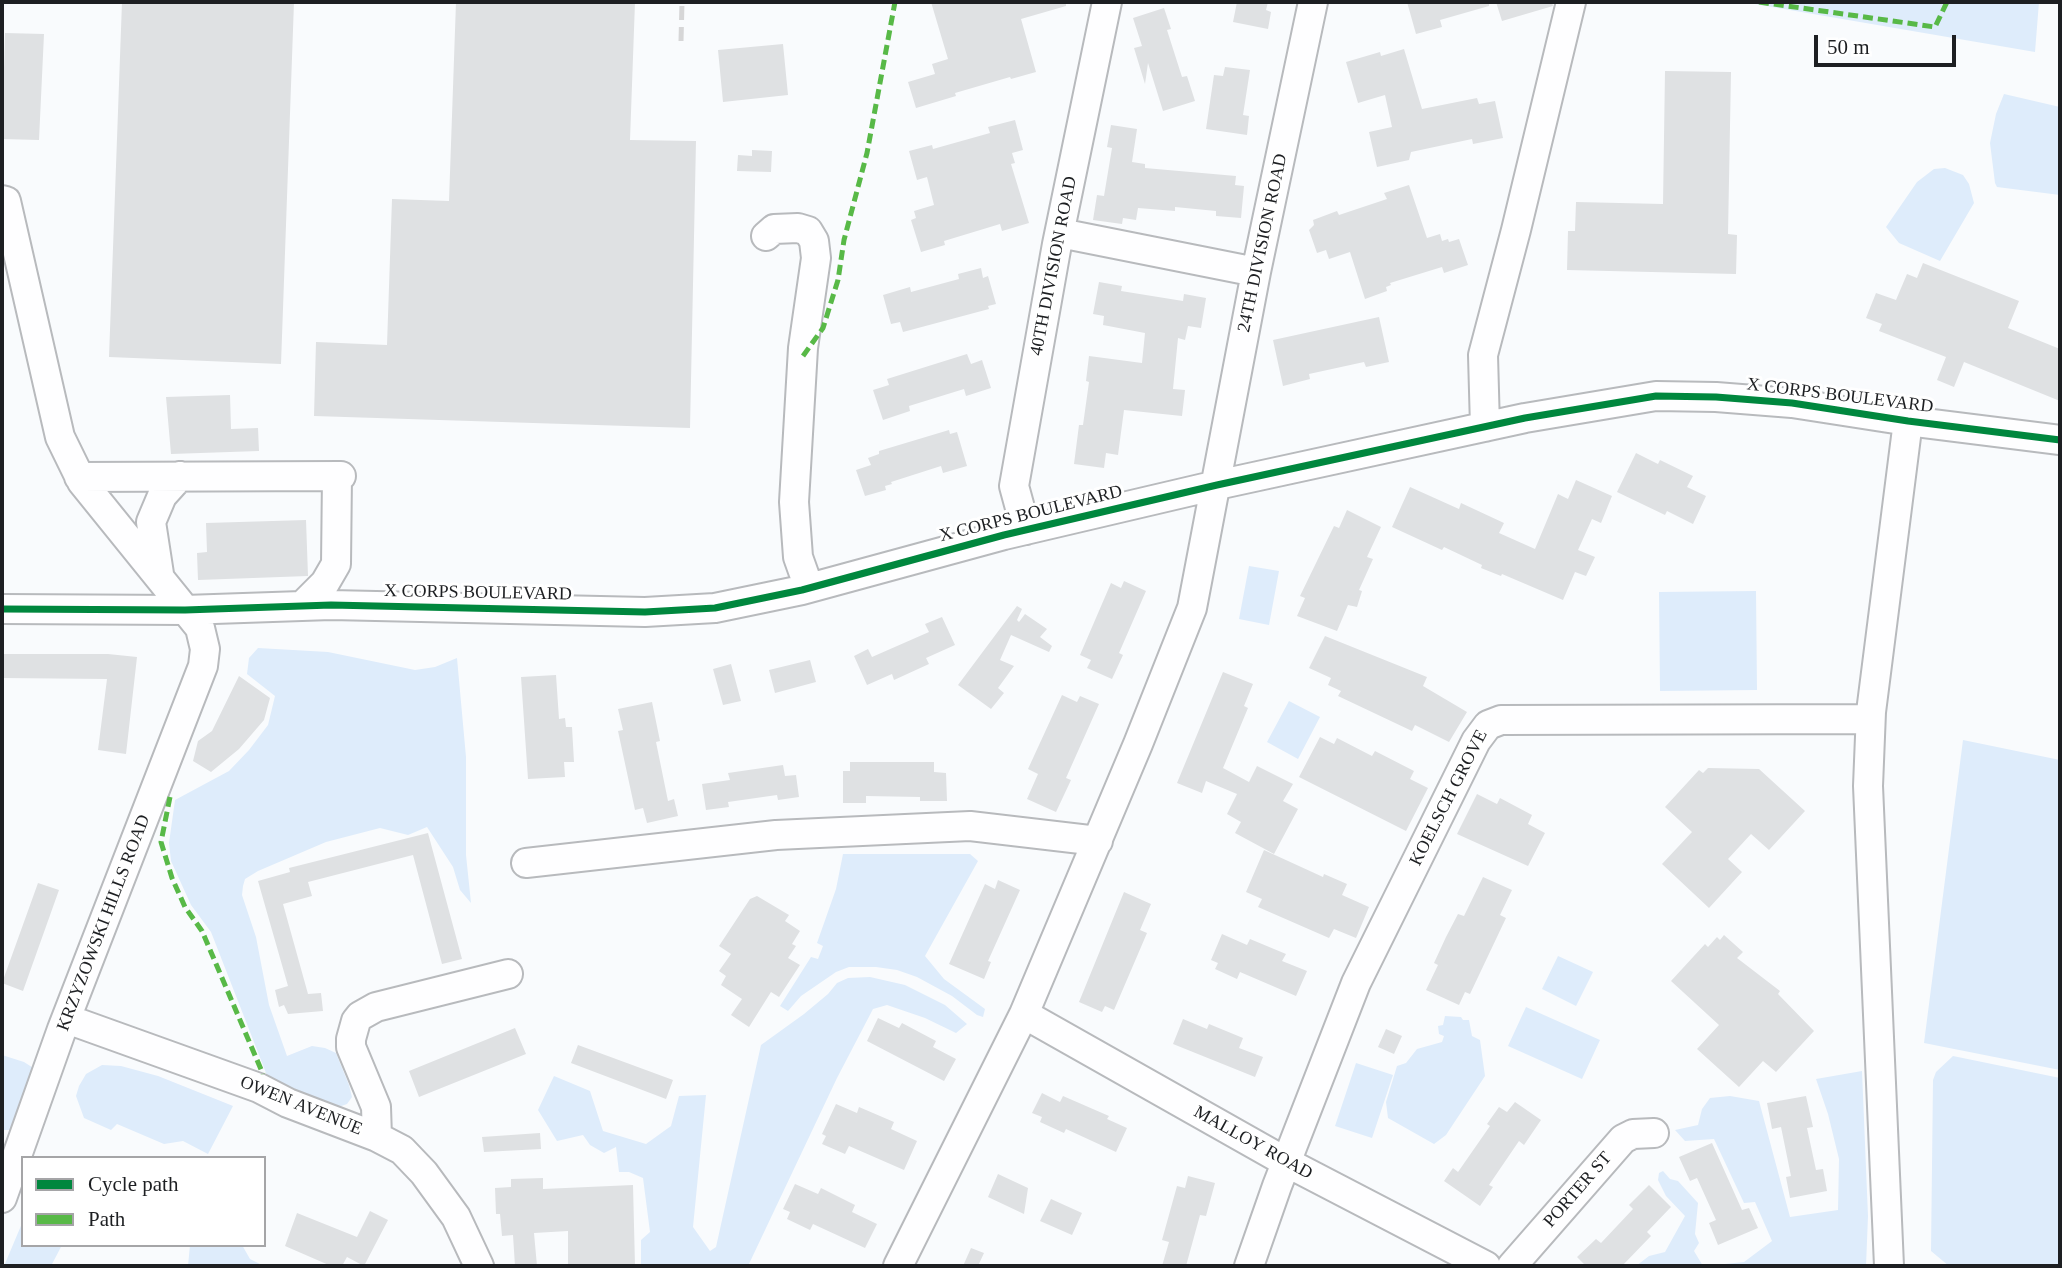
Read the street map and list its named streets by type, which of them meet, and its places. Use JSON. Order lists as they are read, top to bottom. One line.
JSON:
{"streets":{"street":["24TH DIVISION ROAD","40TH DIVISION ROAD","X CORPS BOULEVARD","KOELSCH GROVE","KRZYZOWSKI HILLS ROAD","OWEN AVENUE","MALLOY ROAD","PORTER ST"]},"crossings":[["24TH DIVISION ROAD","X CORPS BOULEVARD"],["24TH DIVISION ROAD","MALLOY ROAD"],["40TH DIVISION ROAD","X CORPS BOULEVARD"],["X CORPS BOULEVARD","KRZYZOWSKI HILLS ROAD"],["KOELSCH GROVE","MALLOY ROAD"],["KRZYZOWSKI HILLS ROAD","OWEN AVENUE"]],"legend":["Cycle path","Path"],"scale_bar":"50 m"}
